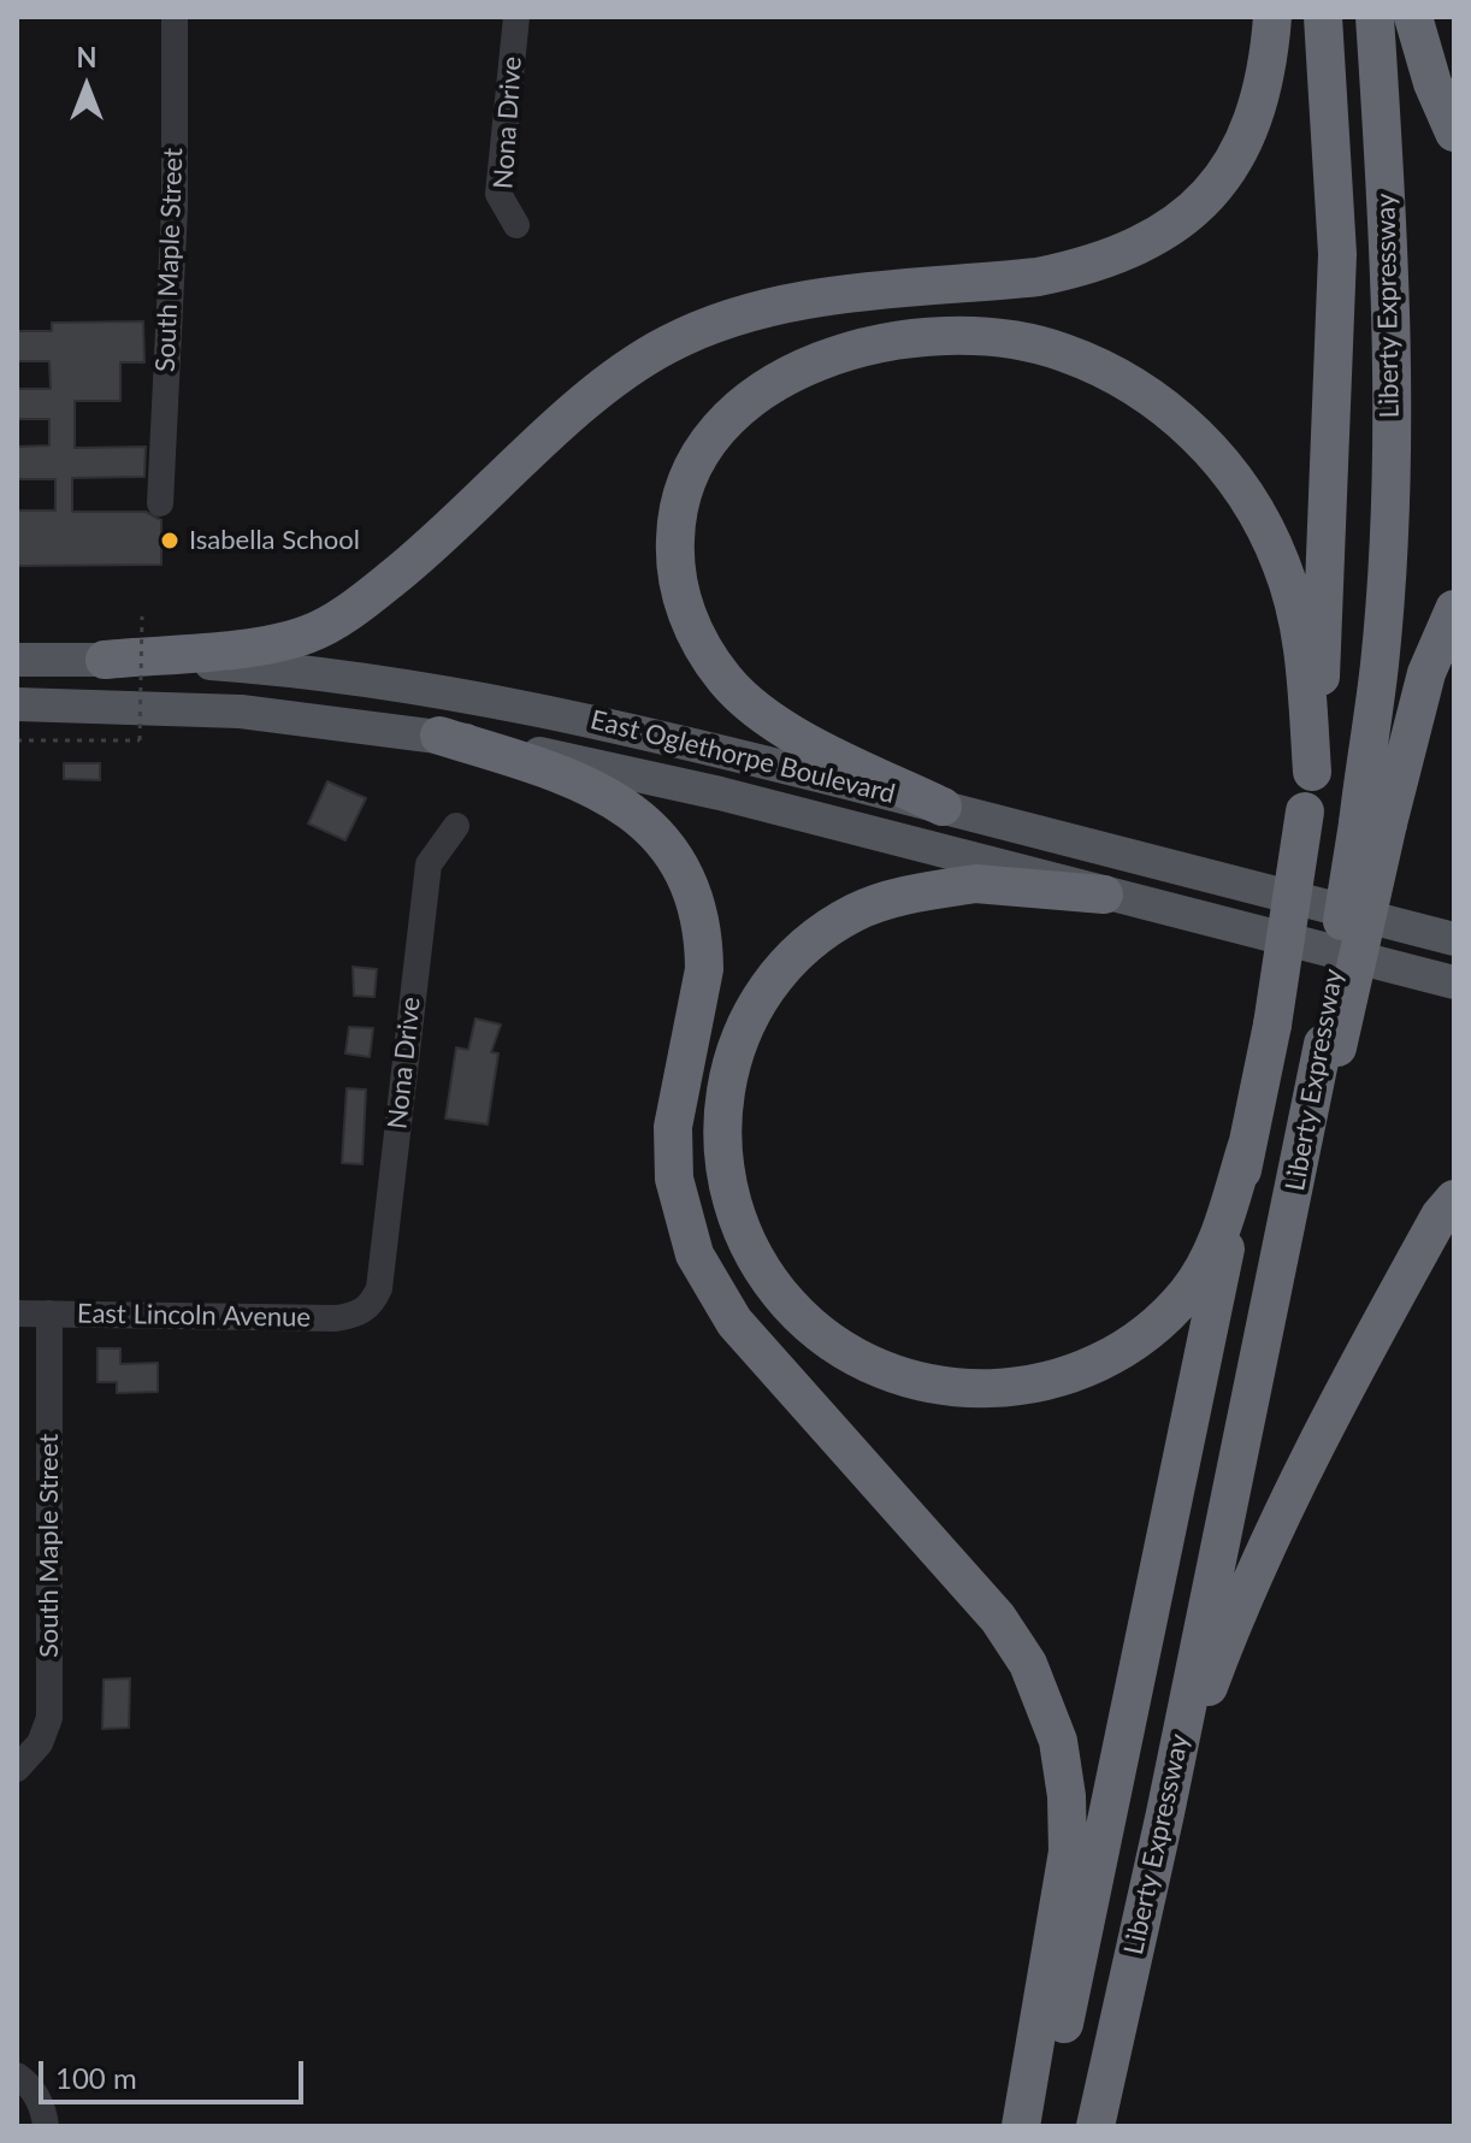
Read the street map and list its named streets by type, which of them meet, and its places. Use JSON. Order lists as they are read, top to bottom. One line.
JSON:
{"streets":{"highway":["Liberty Expressway"],"main road":["East Oglethorpe Boulevard"],"street":["Nona Drive","South Maple Street","East Lincoln Avenue"]},"crossings":[["Nona Drive","East Lincoln Avenue"],["South Maple Street","East Lincoln Avenue"]],"places":["Isabella School"],"scale_bar":"100 m","north":"top"}
